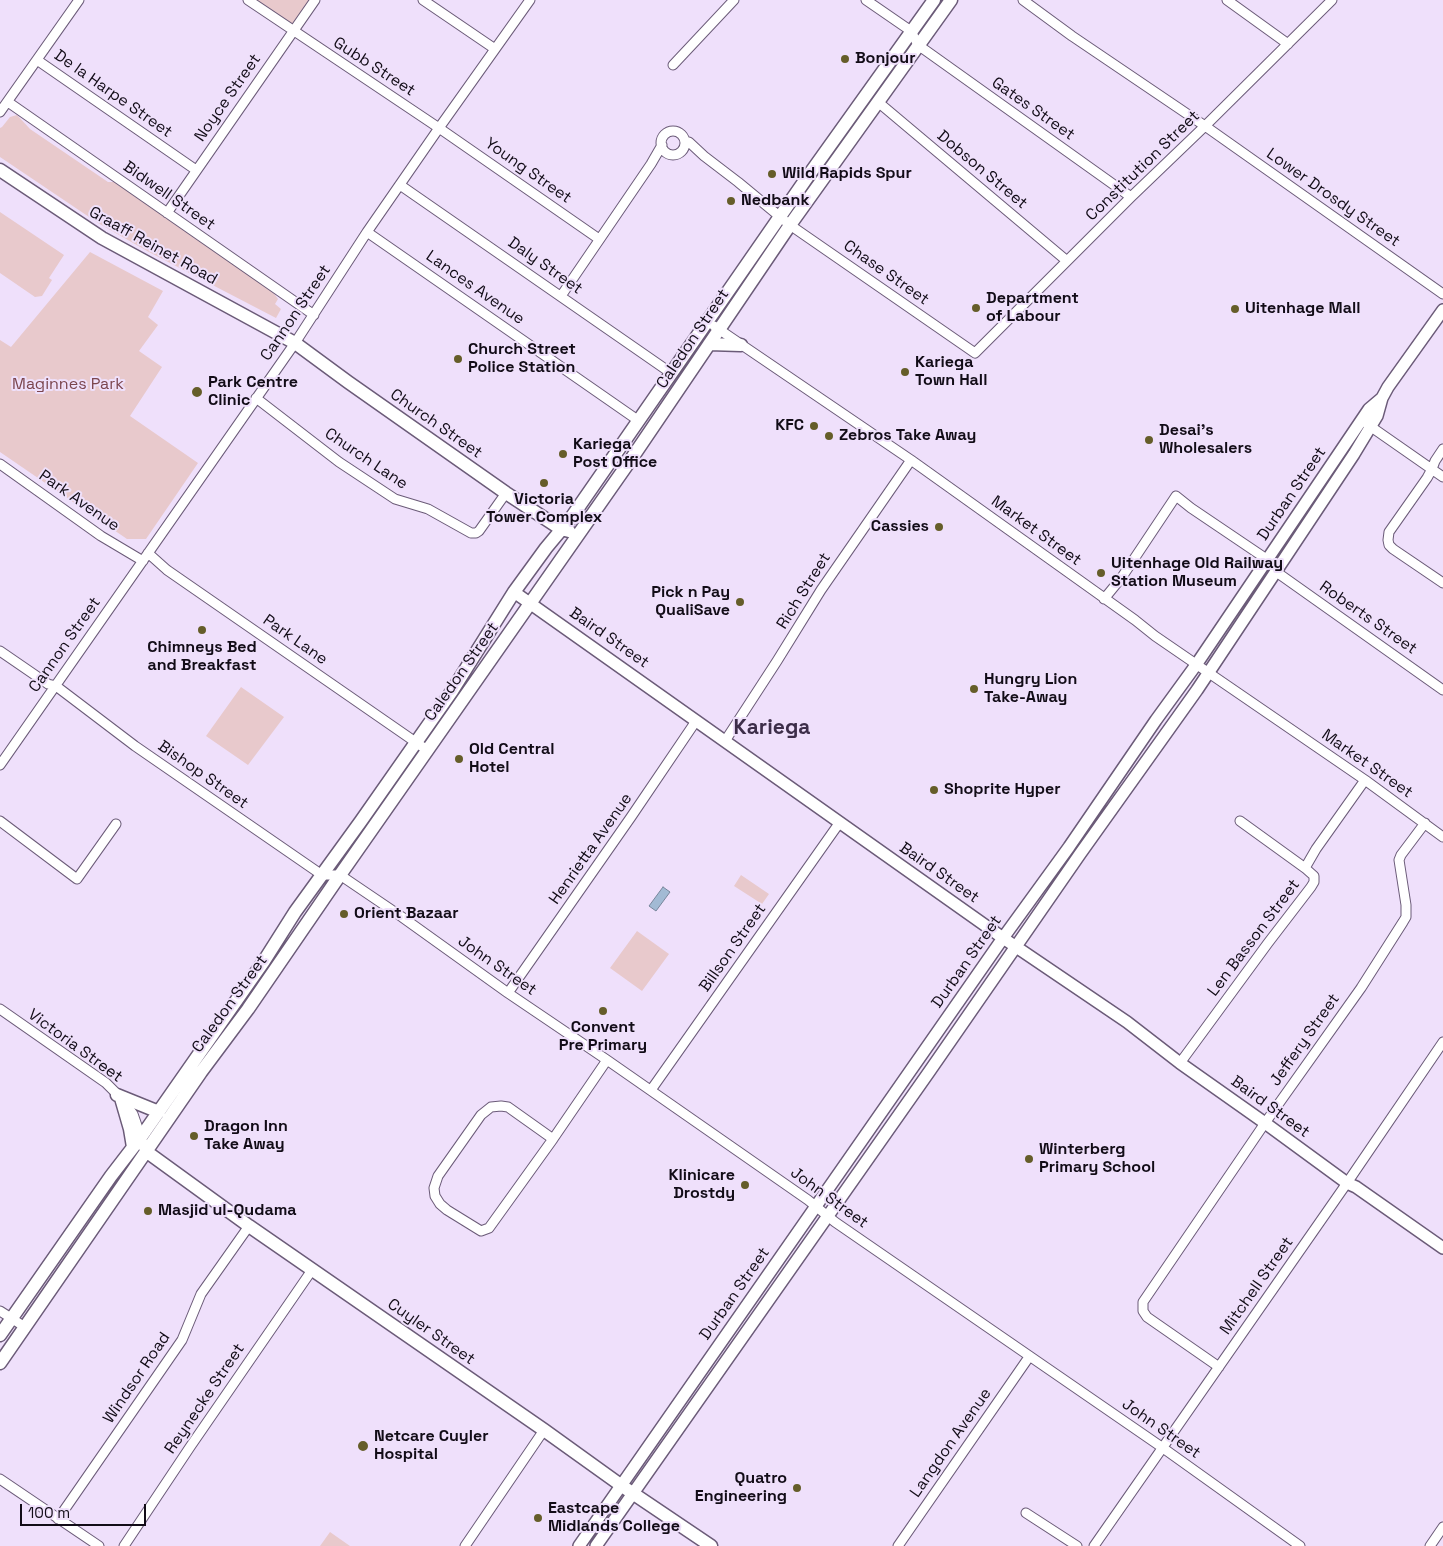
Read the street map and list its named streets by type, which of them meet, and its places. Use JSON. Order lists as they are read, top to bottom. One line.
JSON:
{"streets":{"main road":["Graaff Reinet Road","Caledon Street","Church Street","Cuyler Street"],"street":["Gubb Street","De la Harpe Street","Noyce Street","Gates Street","Constitution Street","Dobson Street","Young Street","Bidwell Street","Lower Drosdy Street","Daly Street","Chase Street","Lances Avenue","Cannon Street","Church Lane","Durban Street","Park Avenue","Market Street","Rich Street","Roberts Street","Baird Street","Park Lane","Bishop Street","Henrietta Avenue","Len Basson Street","Billson Street","John Street","Jeffery Street","Victoria Street","Mitchell Street","Windsor Road","Reynecke Street","Langdon Avenue"]},"crossings":[["Gubb Street","Noyce Street"],["Gubb Street","Young Street"],["Gubb Street","Cannon Street"],["De la Harpe Street","Noyce Street"],["Noyce Street","Bidwell Street"],["Gates Street","Constitution Street"],["Gates Street","Caledon Street"],["Constitution Street","Dobson Street"],["Constitution Street","Lower Drosdy Street"],["Constitution Street","Chase Street"],["Dobson Street","Caledon Street"],["Young Street","Cannon Street"],["Bidwell Street","Cannon Street"],["Graaff Reinet Road","Cannon Street"],["Graaff Reinet Road","Church Street"],["Daly Street","Cannon Street"],["Daly Street","Caledon Street"],["Chase Street","Caledon Street"],["Lances Avenue","Cannon Street"],["Lances Avenue","Caledon Street"],["Cannon Street","Church Street"],["Cannon Street","Church Lane"],["Cannon Street","Park Avenue"],["Cannon Street","Park Lane"],["Cannon Street","Bishop Street"],["Caledon Street","Church Street"],["Caledon Street","Market Street"],["Caledon Street","Baird Street"],["Caledon Street","Park Lane"],["Caledon Street","Bishop Street"],["Caledon Street","John Street"],["Caledon Street","Victoria Street"],["Caledon Street","Cuyler Street"],["Church Street","Church Lane"],["Durban Street","Market Street"],["Durban Street","Roberts Street"],["Durban Street","Baird Street"],["Durban Street","John Street"],["Durban Street","Cuyler Street"],["Park Avenue","Park Lane"],["Market Street","Rich Street"],["Market Street","Len Basson Street"],["Market Street","Jeffery Street"],["Rich Street","Baird Street"],["Baird Street","Henrietta Avenue"],["Baird Street","Len Basson Street"],["Baird Street","Billson Street"],["Baird Street","Jeffery Street"],["Baird Street","Mitchell Street"],["Henrietta Avenue","John Street"],["Billson Street","John Street"],["John Street","Mitchell Street"],["John Street","Langdon Avenue"],["Jeffery Street","Mitchell Street"],["Cuyler Street","Windsor Road"],["Cuyler Street","Reynecke Street"]],"districts":["Kariega"],"parks":["Maginnes Park"],"places":["Bonjour","Wild Rapids Spur","Nedbank","Department of Labour","Uitenhage Mall","Church Street Police Station","Kariega Town Hall","Park Centre Clinic","KFC","Zebros Take Away","Desai's Wholesalers","Kariega Post Office","Victoria Tower Complex","Cassies","Uitenhage Old Railway Station Museum","Pick n Pay QualiSave","Chimneys Bed and Breakfast","Hungry Lion Take-Away","Old Central Hotel","Shoprite Hyper","Orient Bazaar","Convent Pre Primary","Dragon Inn Take Away","Winterberg Primary School","Klinicare Drostdy","Masjid ul-Qudama","Netcare Cuyler Hospital","Quatro Engineering","Eastcape Midlands College"],"scale_bar":"100 m"}
